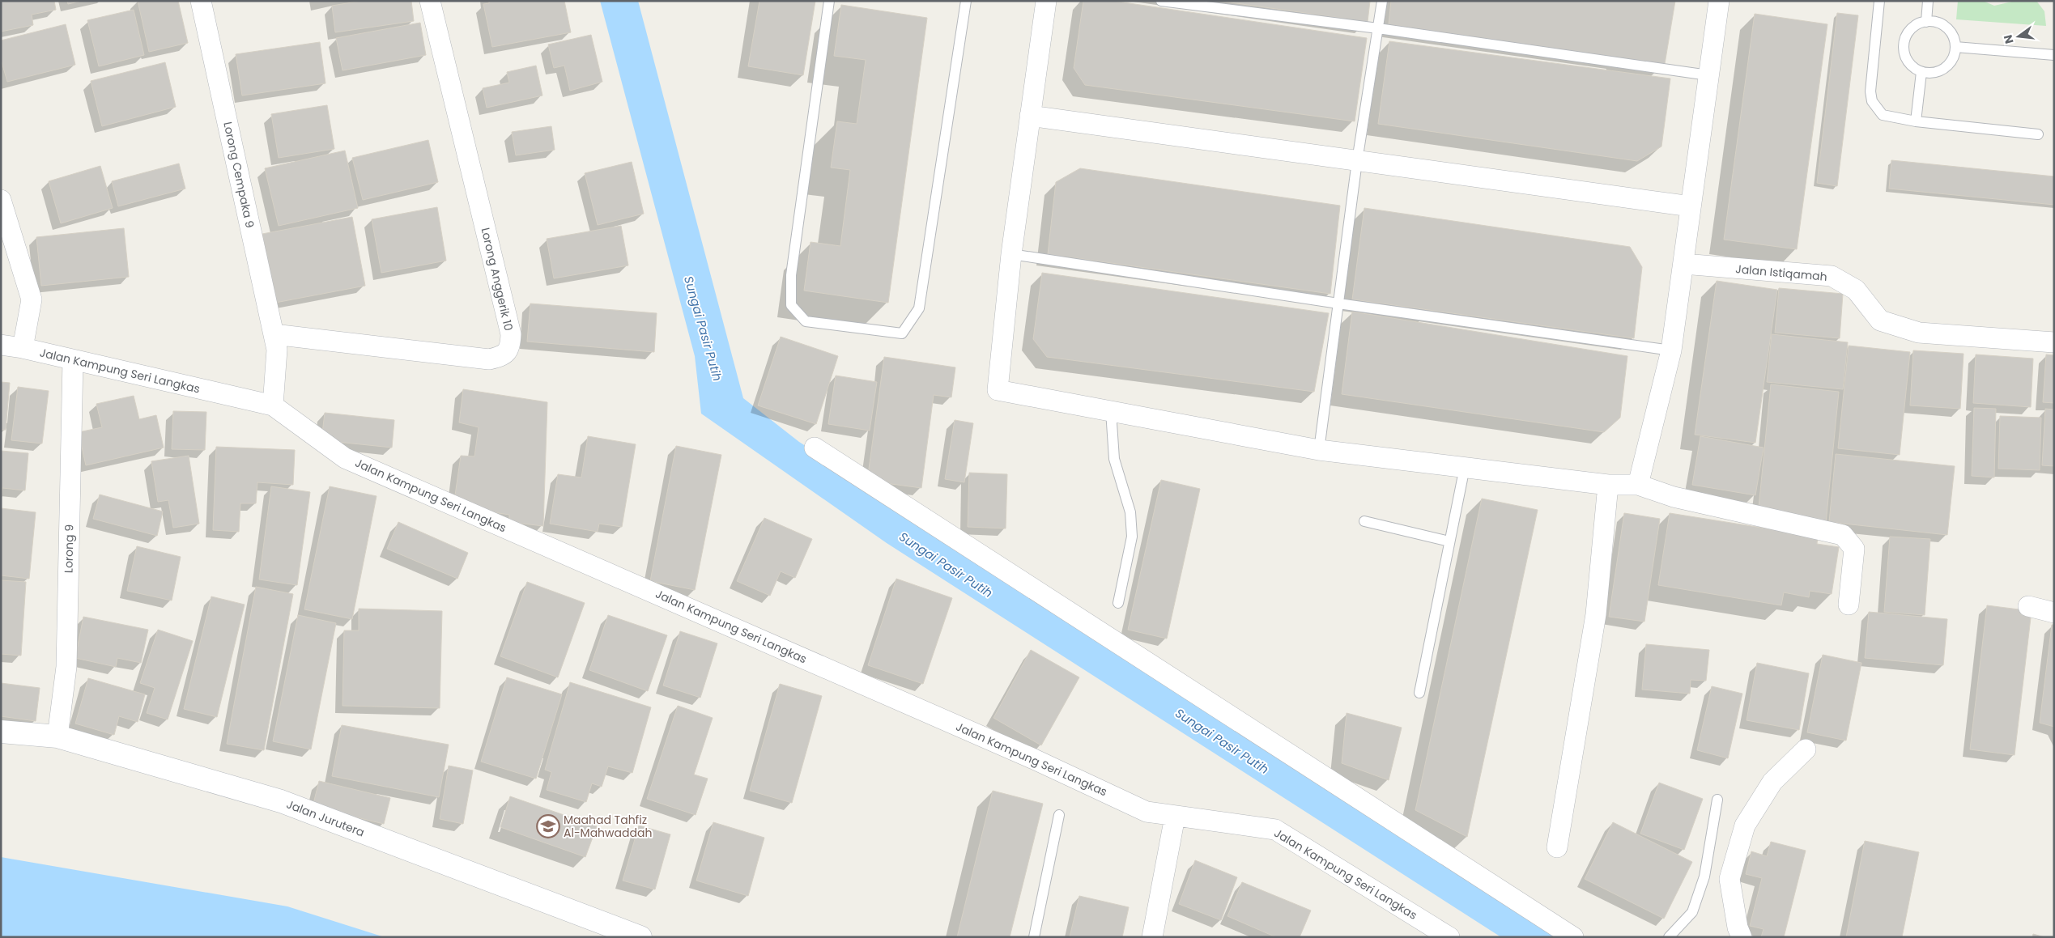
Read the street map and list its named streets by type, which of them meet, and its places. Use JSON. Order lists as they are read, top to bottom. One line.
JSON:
{"streets":{"street":["Lorong Cempaka 9","Jalan Istiqamah","Lorong Anggerik 10","Jalan Kampung Seri Langkas","Lorong 9","Jalan Jurutera"]},"crossings":[["Lorong Cempaka 9","Lorong Anggerik 10"],["Lorong Cempaka 9","Jalan Kampung Seri Langkas"],["Jalan Kampung Seri Langkas","Lorong 9"],["Lorong 9","Jalan Jurutera"]],"water":["Sungai Pasir Putih"],"places":{"school or university":["Maahad Tahfiz Al-Mahwaddah"]},"north":"left"}
